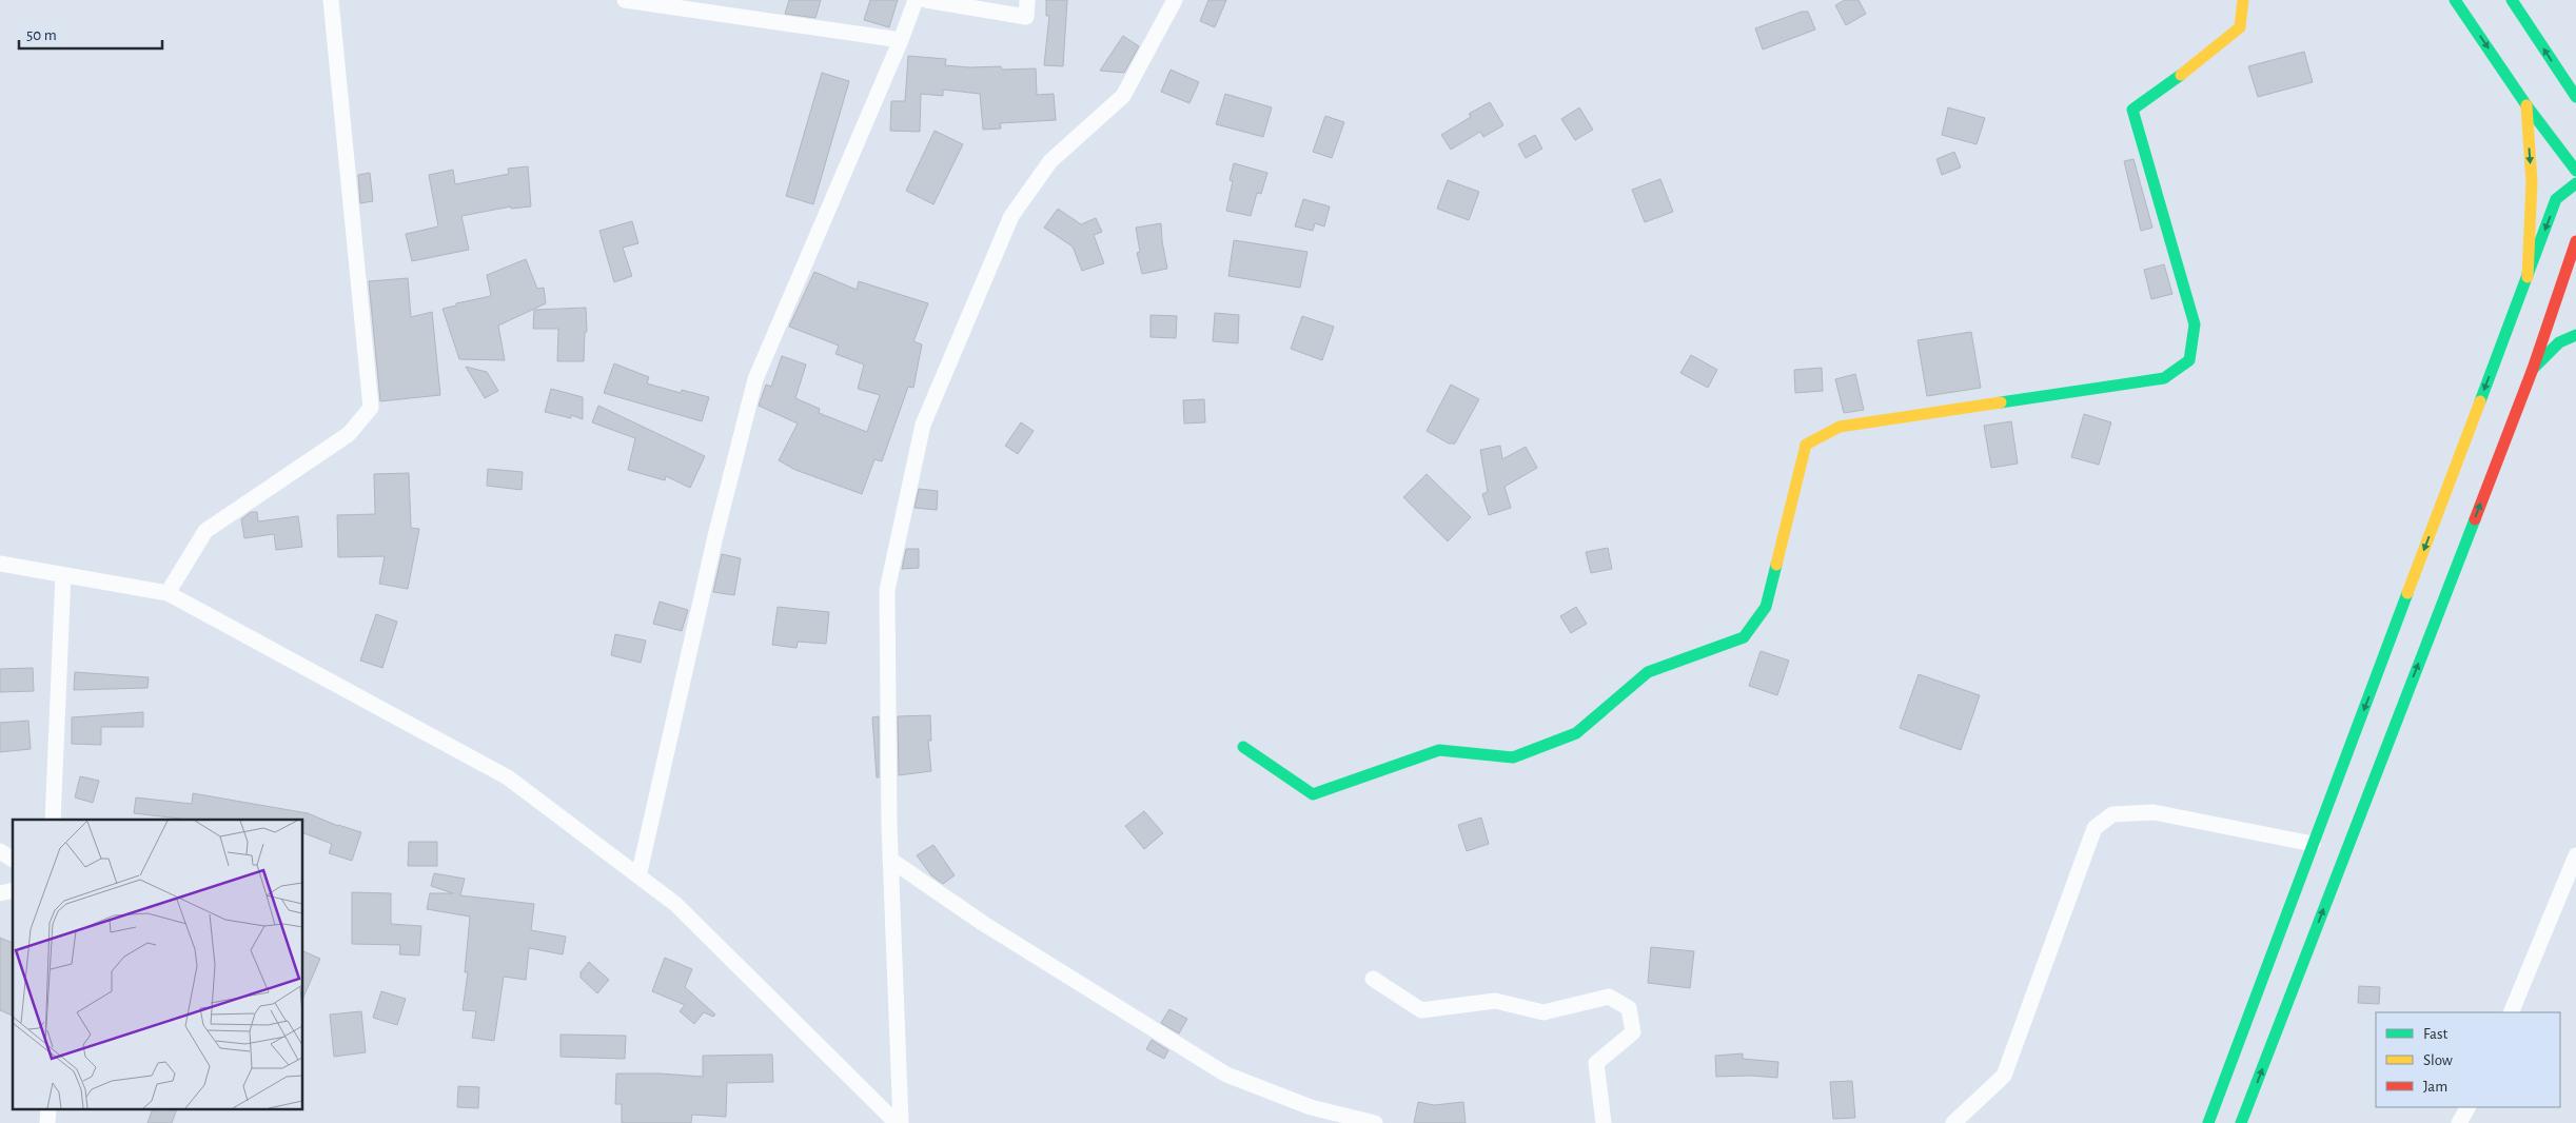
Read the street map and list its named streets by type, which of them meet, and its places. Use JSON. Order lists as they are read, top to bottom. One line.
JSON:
{"legend":["Fast","Slow","Jam"],"scale_bar":"50 m"}
